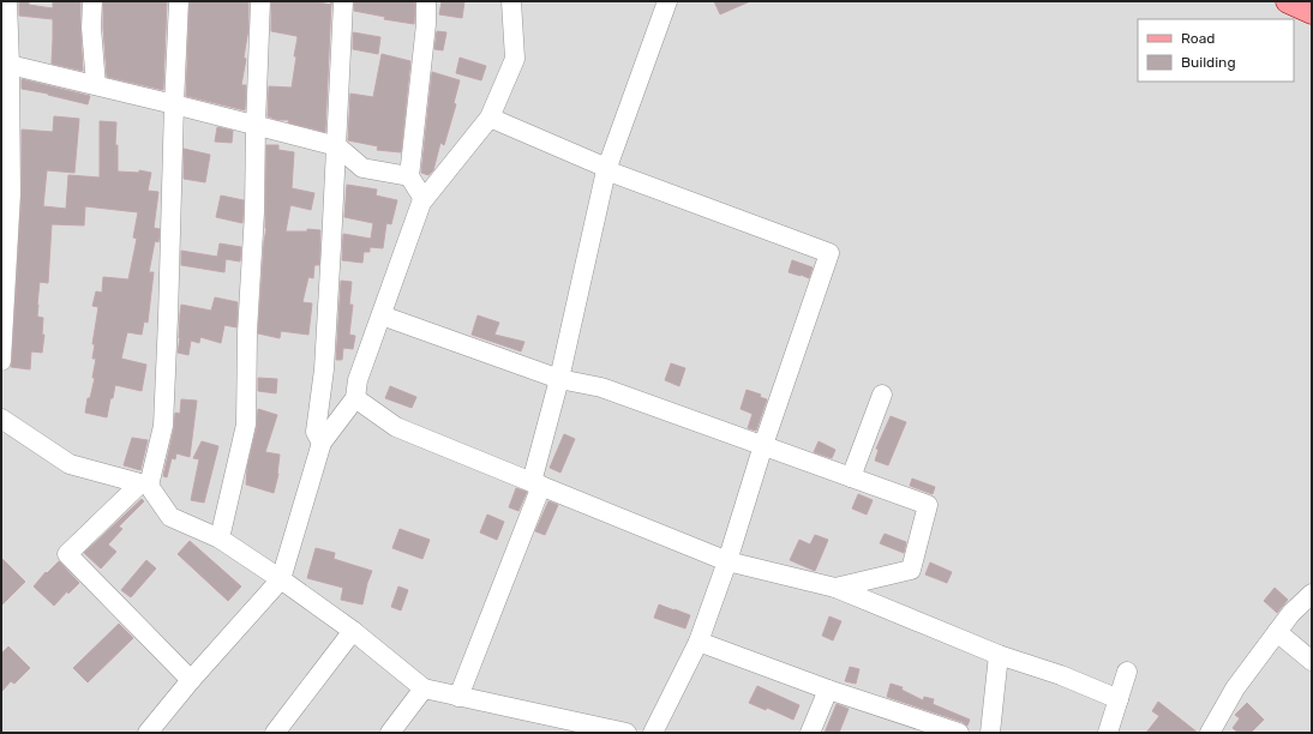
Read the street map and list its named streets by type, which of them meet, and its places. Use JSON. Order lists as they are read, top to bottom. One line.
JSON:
{"legend":["Road","Building"]}
